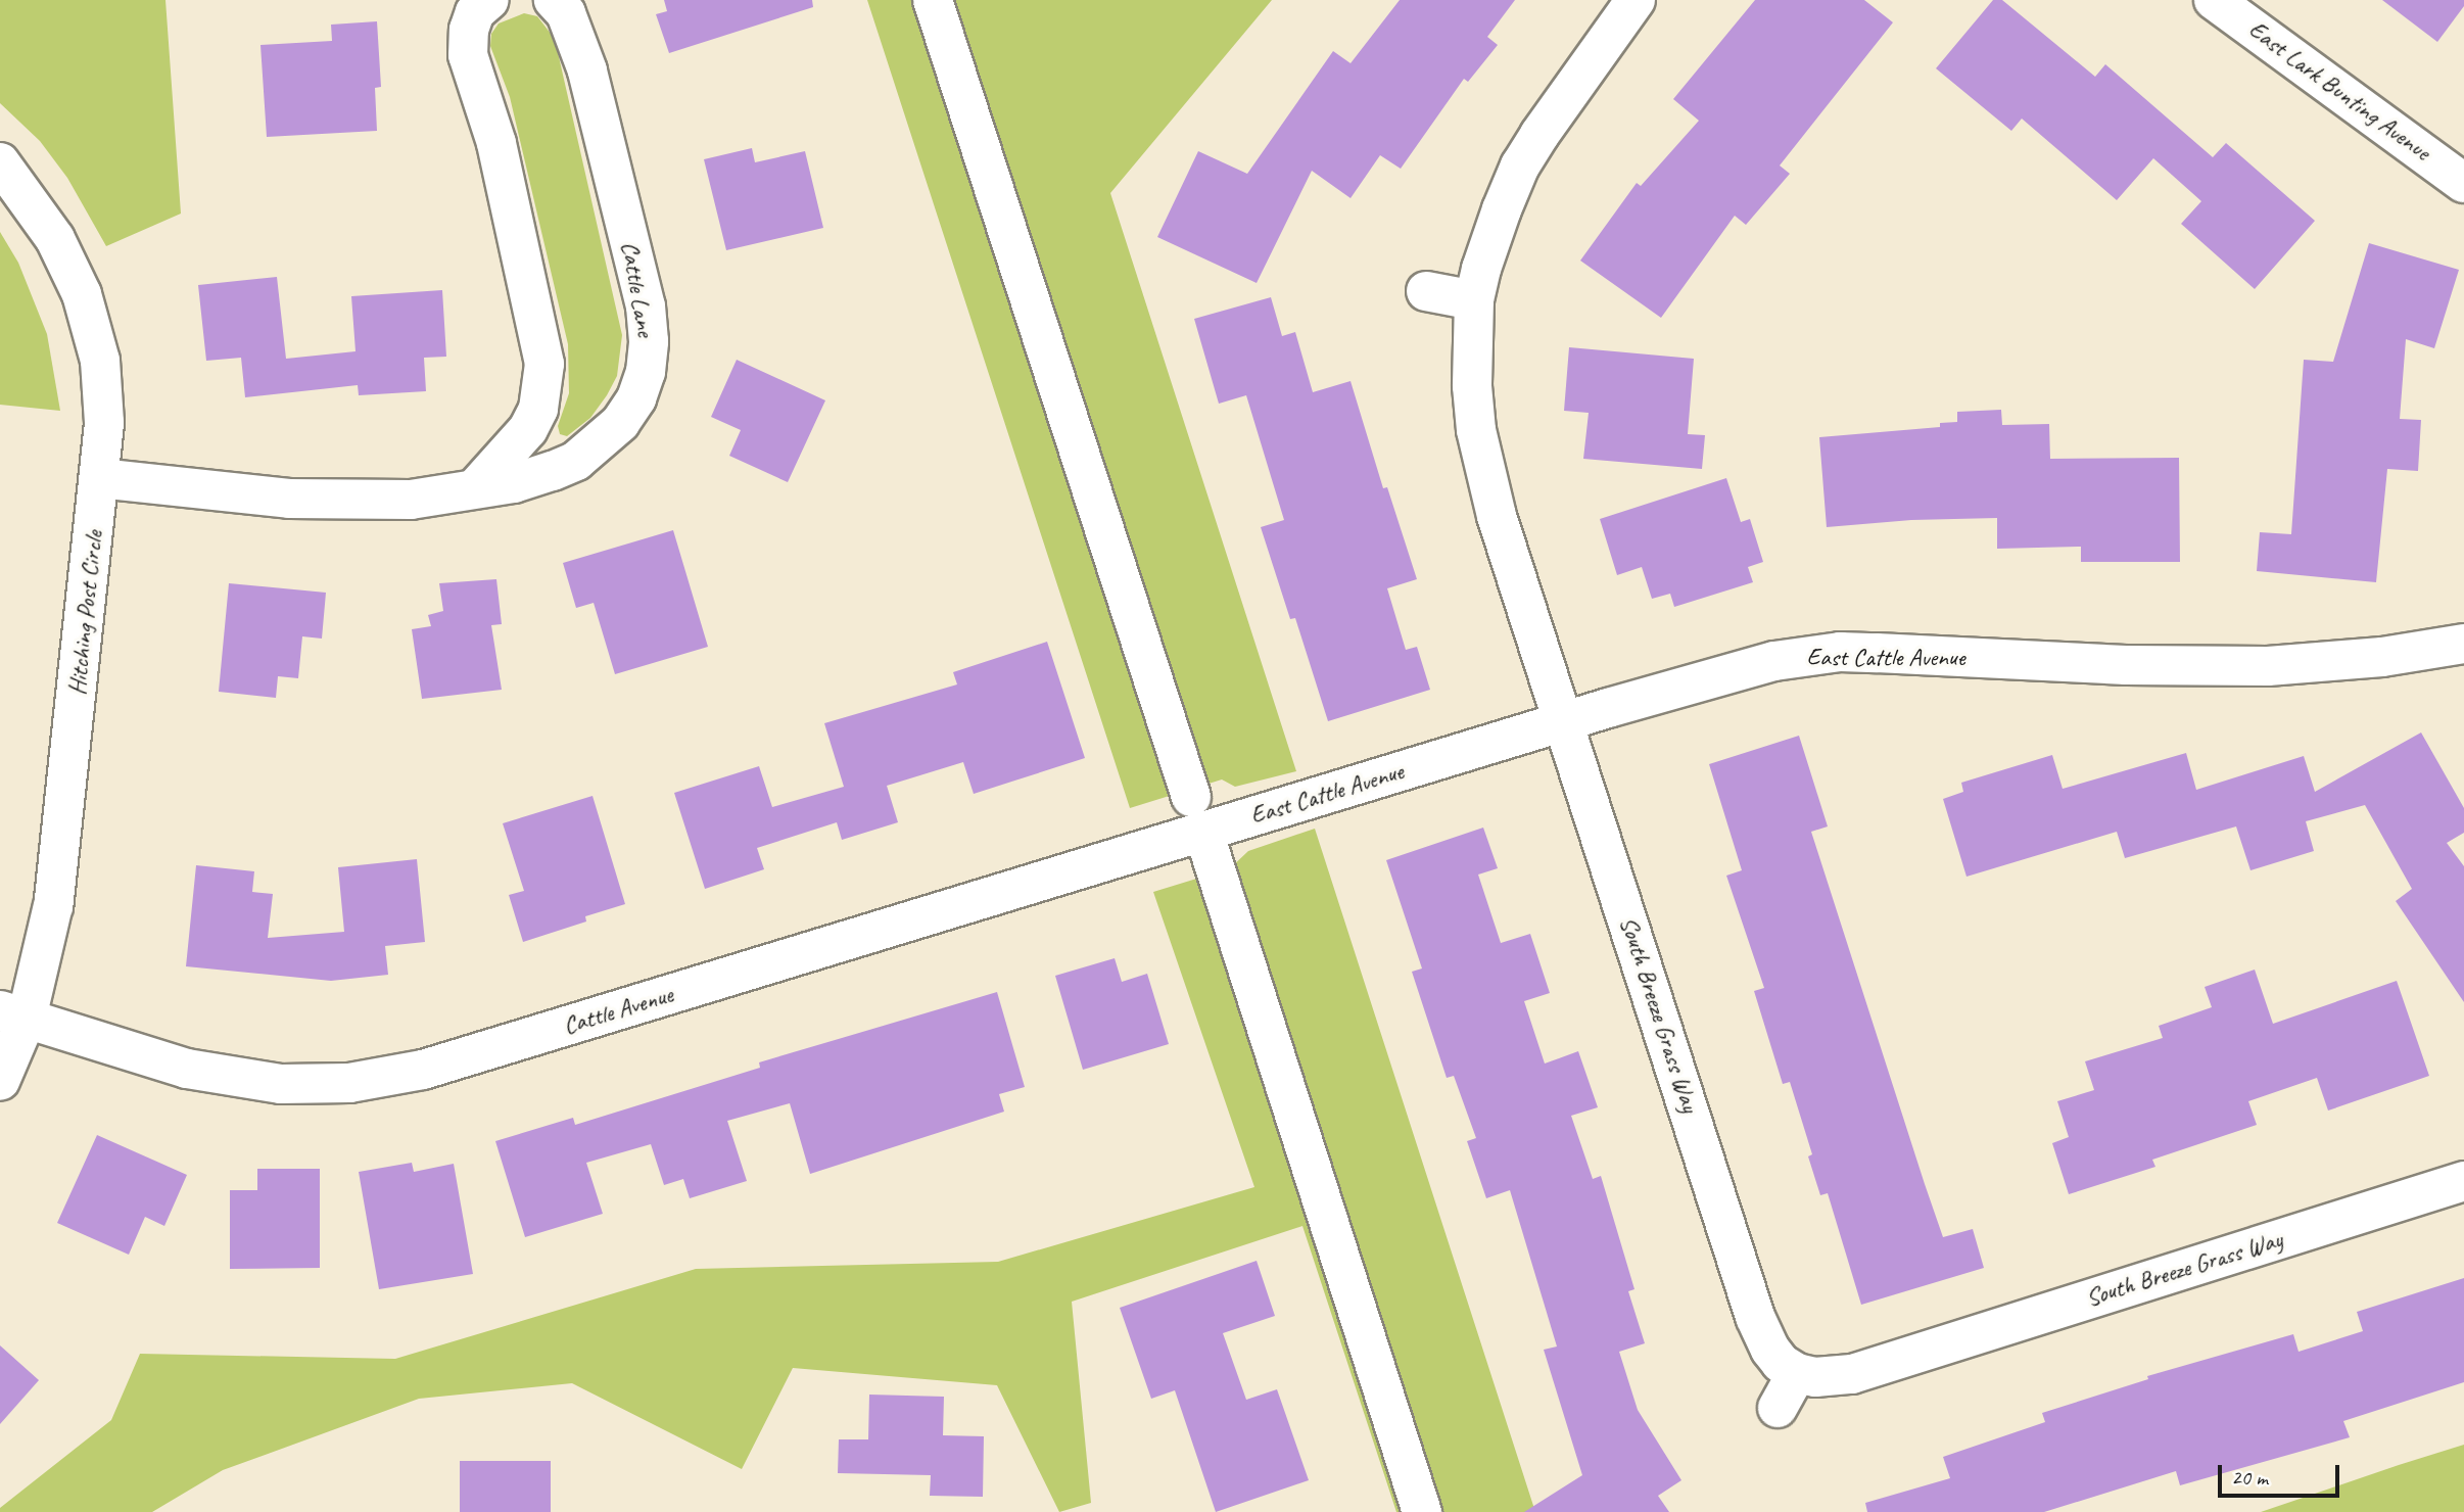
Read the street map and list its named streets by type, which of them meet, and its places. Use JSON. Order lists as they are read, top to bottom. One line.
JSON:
{"streets":{"street":["East Lark Bunting Avenue","Cattle Lane","Hitching Post Circle","East Cattle Avenue","Cattle Avenue","South Breeze Grass Way"]},"crossings":[["Cattle Lane","Hitching Post Circle"],["Hitching Post Circle","Cattle Avenue"],["East Cattle Avenue","Cattle Avenue"],["East Cattle Avenue","South Breeze Grass Way"]],"scale_bar":"20 m"}
